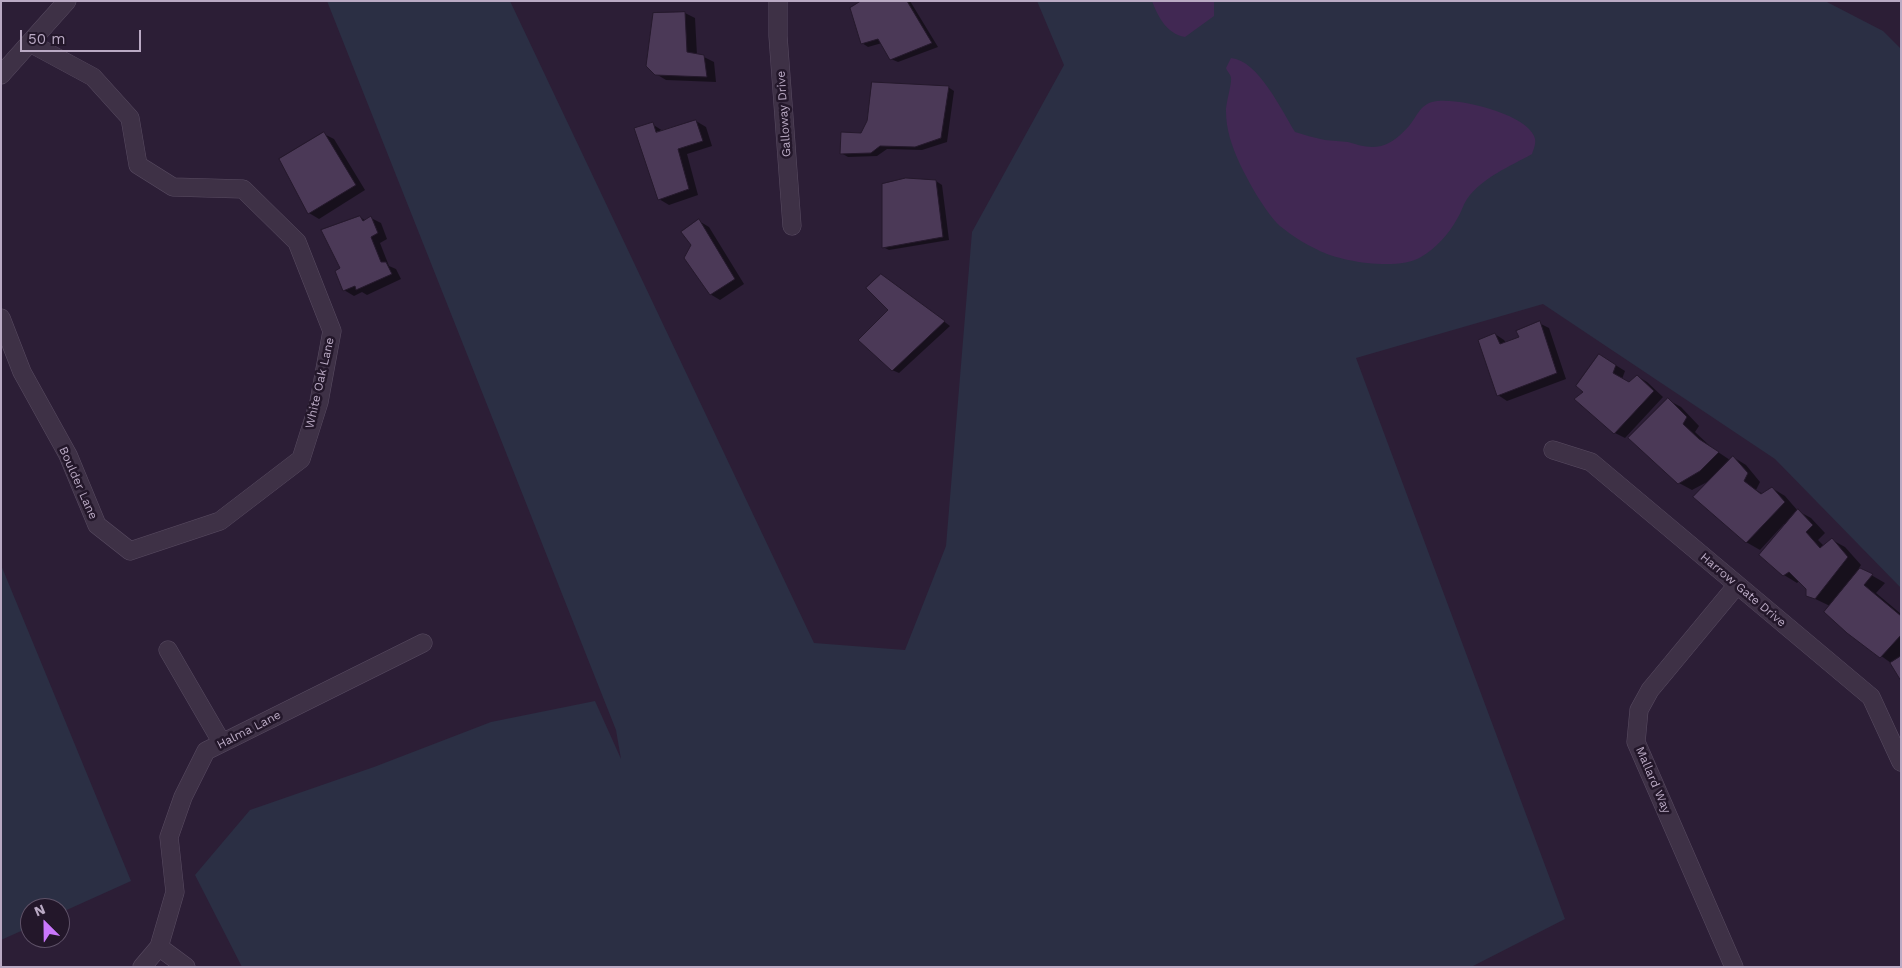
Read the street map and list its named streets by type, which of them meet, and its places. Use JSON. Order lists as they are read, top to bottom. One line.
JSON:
{"streets":{"street":["Galloway Drive","White Oak Lane","Boulder Lane","Harrow Gate Drive","Halma Lane","Mallard Way"]},"crossings":[["White Oak Lane","Boulder Lane"],["Harrow Gate Drive","Mallard Way"]],"scale_bar":"50 m","north":"top left"}
